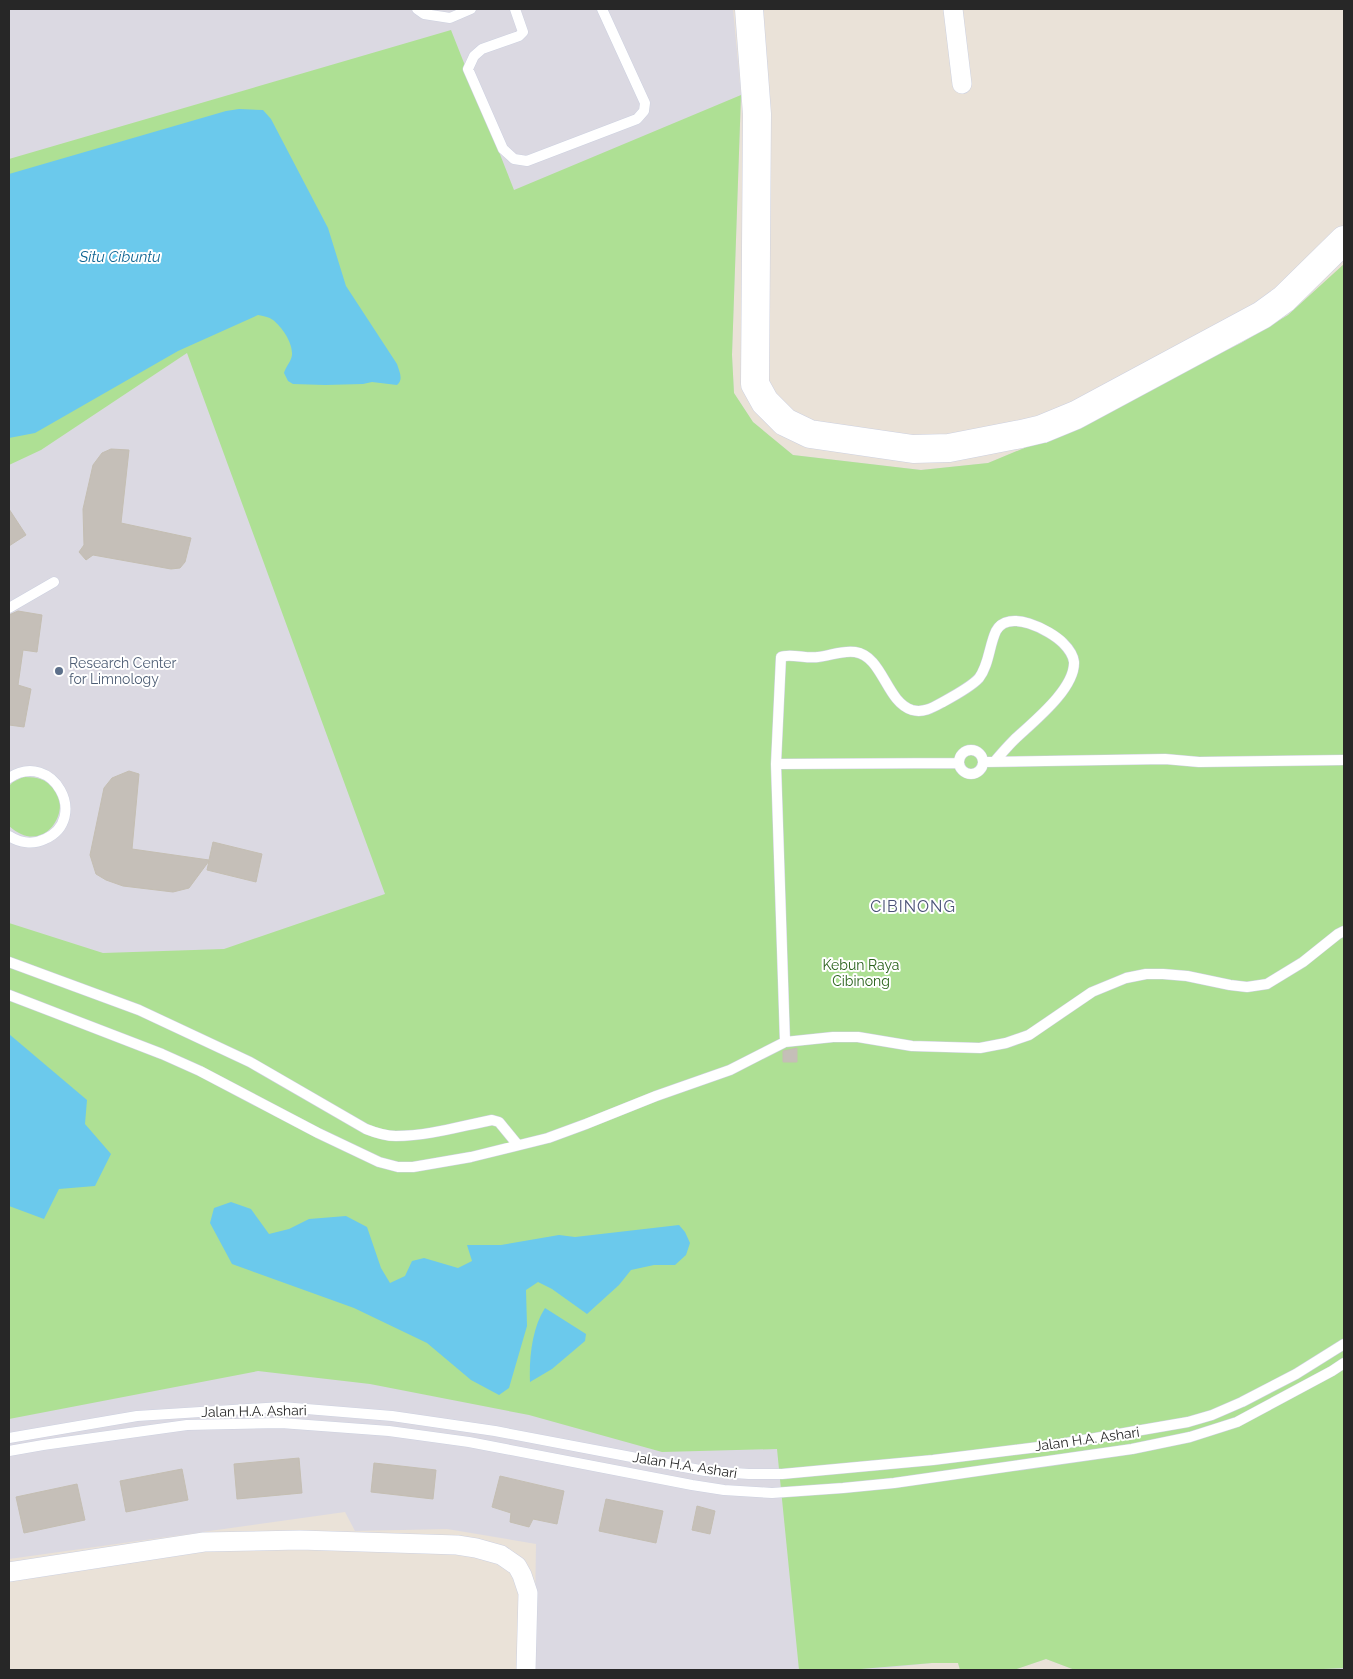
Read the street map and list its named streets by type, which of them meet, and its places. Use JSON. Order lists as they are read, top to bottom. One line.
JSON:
{"streets":{"lane":["Jalan H.A. Ashari"]},"districts":["CIBINONG"],"water":["Situ Cibuntu"],"parks":["Kebun Raya Cibinong"],"places":["Research Center for Limnology"]}
